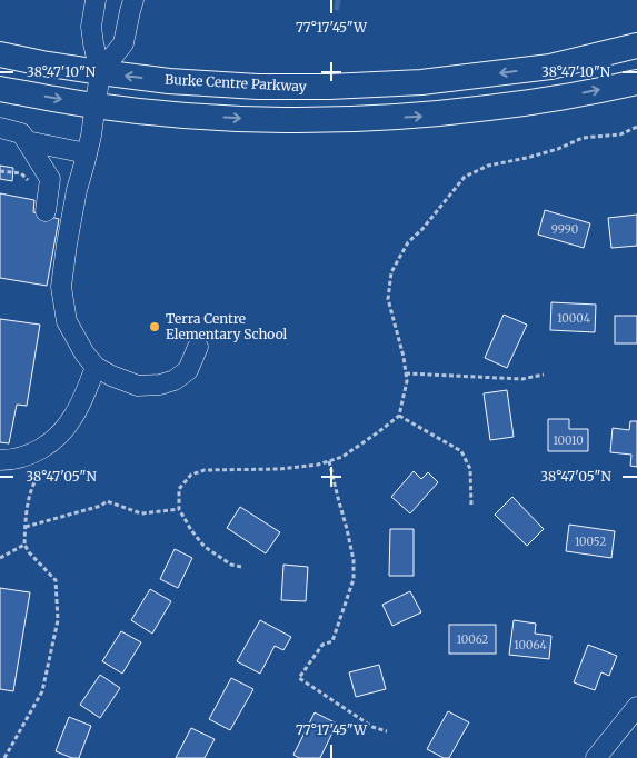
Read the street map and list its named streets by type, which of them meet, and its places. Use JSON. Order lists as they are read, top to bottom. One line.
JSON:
{"streets":{"main road":["Burke Centre Parkway"]},"places":["Terra Centre Elementary School"],"house_numbers":["9990","10004","10010","10052","10062","10064"],"coordinates":["77°17'45\"W","38°47'10\"N","38°47'05\"N"]}
